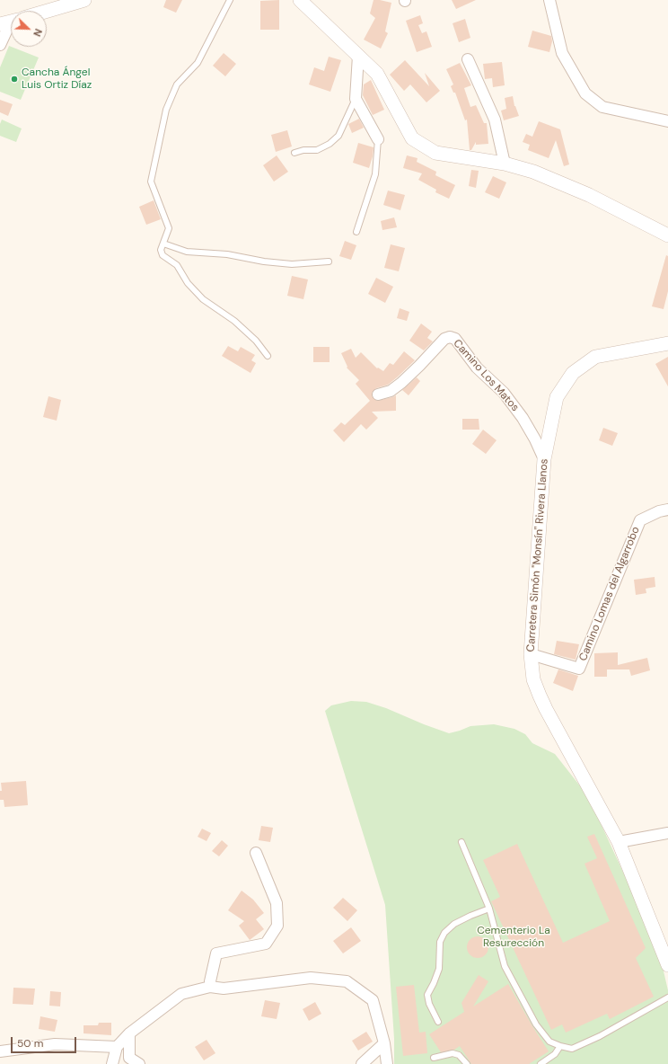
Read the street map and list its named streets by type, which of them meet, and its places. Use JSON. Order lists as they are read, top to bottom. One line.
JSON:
{"streets":{"street":["Camino Los Matos","Carretera Simón \"Monsín\" Rivera Llanos","Camino Lomas del Algarrobo"]},"crossings":[["Camino Los Matos","Carretera Simón \"Monsín\" Rivera Llanos"],["Carretera Simón \"Monsín\" Rivera Llanos","Camino Lomas del Algarrobo"]],"parks":["Cementerio La Resurección"],"places":["Cancha Ángel Luis Ortiz Díaz"],"scale_bar":"50 m","north":"bottom right"}
